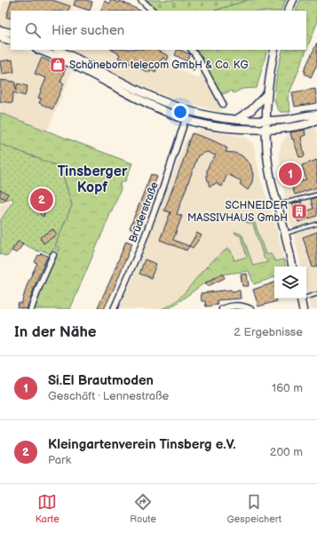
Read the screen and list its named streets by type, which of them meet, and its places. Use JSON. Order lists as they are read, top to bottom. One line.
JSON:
{"streets":{"street":["Brüderstraße"]},"districts":["Tinsberger Kopf"],"places":{"shop":["Schöneborn telecom GmbH & Co. KG"],"building":["SCHNEIDER MASSIVHAUS GmbH"]},"page":{"search":"Hier suchen","pins":["1","2"],"heading":["In der Nähe","2 Ergebnisse"],"list":[{"mark":"1","name":"Si.El Brautmoden","note":"Geschäft · Lennestraße","value":"160 m"},{"mark":"2","name":"Kleingartenverein Tinsberg e.V.","note":"Park","value":"200 m"}],"nav":["Karte","Route","Gespeichert"]}}
